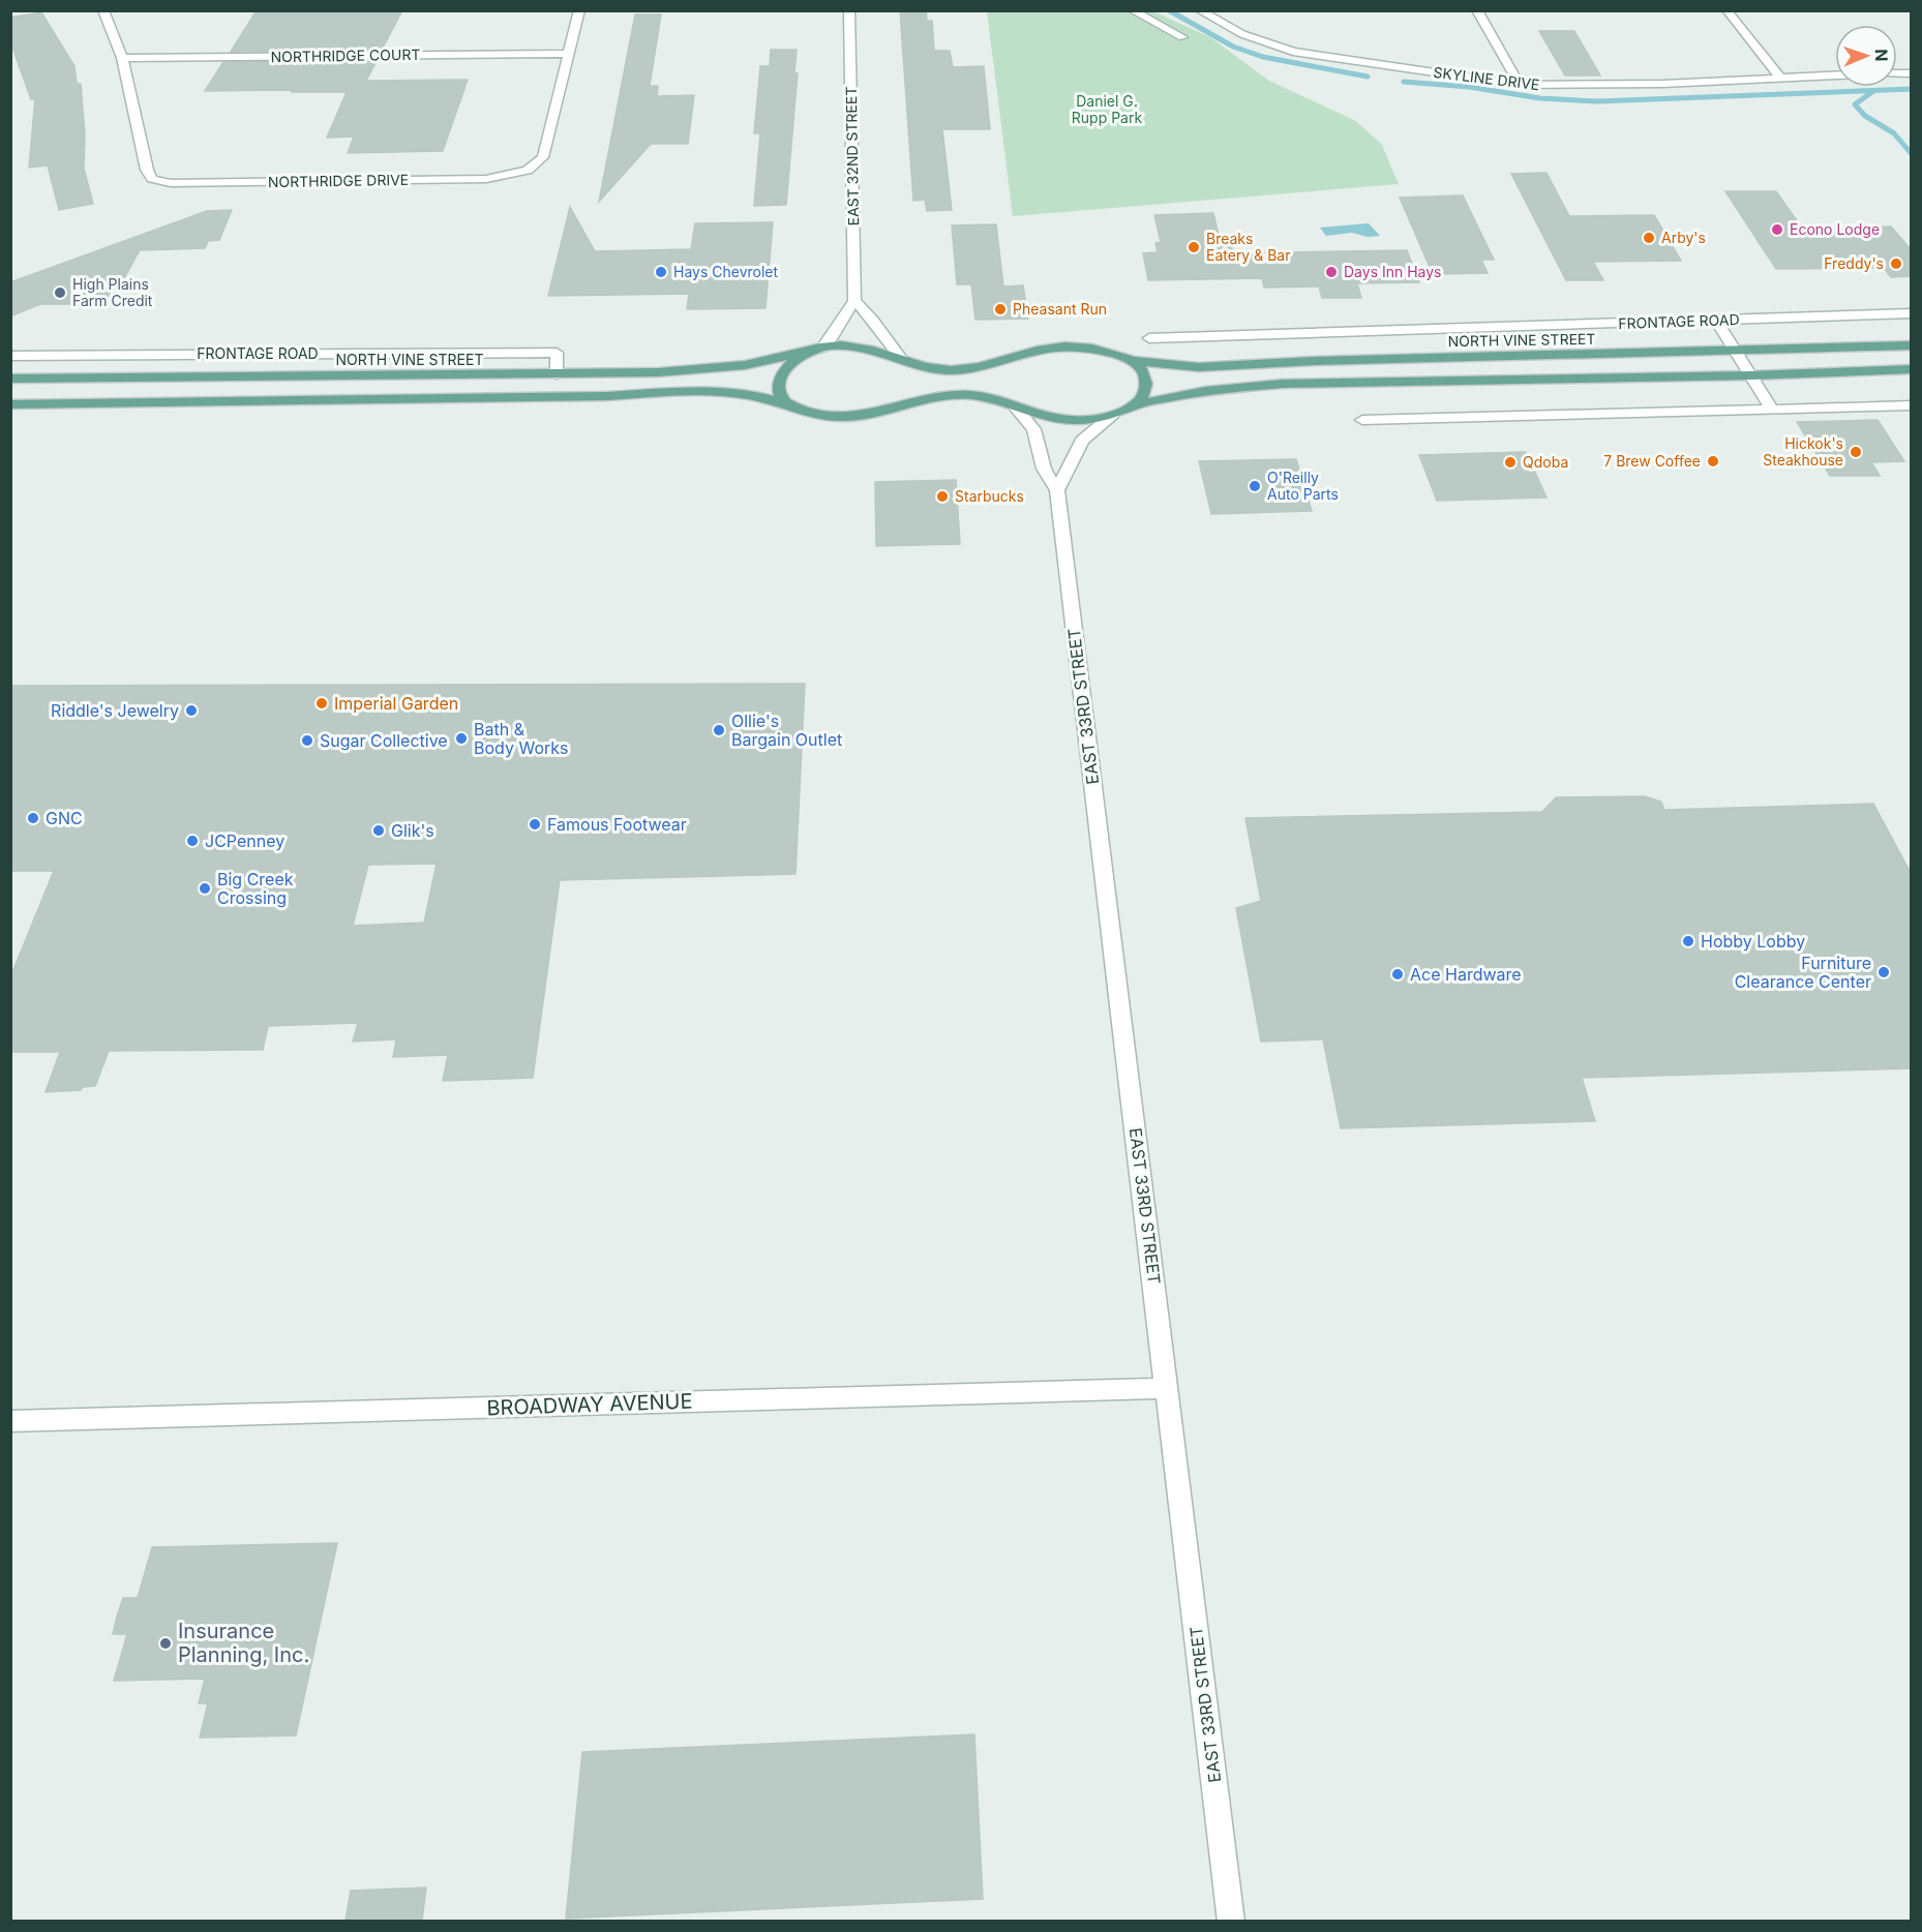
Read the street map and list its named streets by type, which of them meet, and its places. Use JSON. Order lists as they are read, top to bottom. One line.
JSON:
{"streets":{"main road":["NORTH VINE STREET"],"street":["NORTHRIDGE COURT","SKYLINE DRIVE","EAST 32ND STREET","NORTHRIDGE DRIVE","FRONTAGE ROAD","EAST 33RD STREET","BROADWAY AVENUE"]},"crossings":[["NORTHRIDGE COURT","NORTHRIDGE DRIVE"],["FRONTAGE ROAD","NORTH VINE STREET"],["EAST 33RD STREET","BROADWAY AVENUE"]],"parks":["Daniel G. Rupp Park"],"places":["Econo Lodge","Arby's","Breaks Eatery & Bar","Freddy's","Hays Chevrolet","Days Inn Hays","High Plains Farm Credit","Pheasant Run","Hickok's Steakhouse","7 Brew Coffee","Qdoba","O'Reilly Auto Parts","Starbucks","Imperial Garden","Riddle's Jewelry","Ollie's Bargain Outlet","Bath & Body Works","Sugar Collective","GNC","Famous Footwear","Glik's","JCPenney","Big Creek Crossing","Hobby Lobby","Furniture Clearance Center","Ace Hardware","Insurance Planning, Inc."],"north":"right"}
